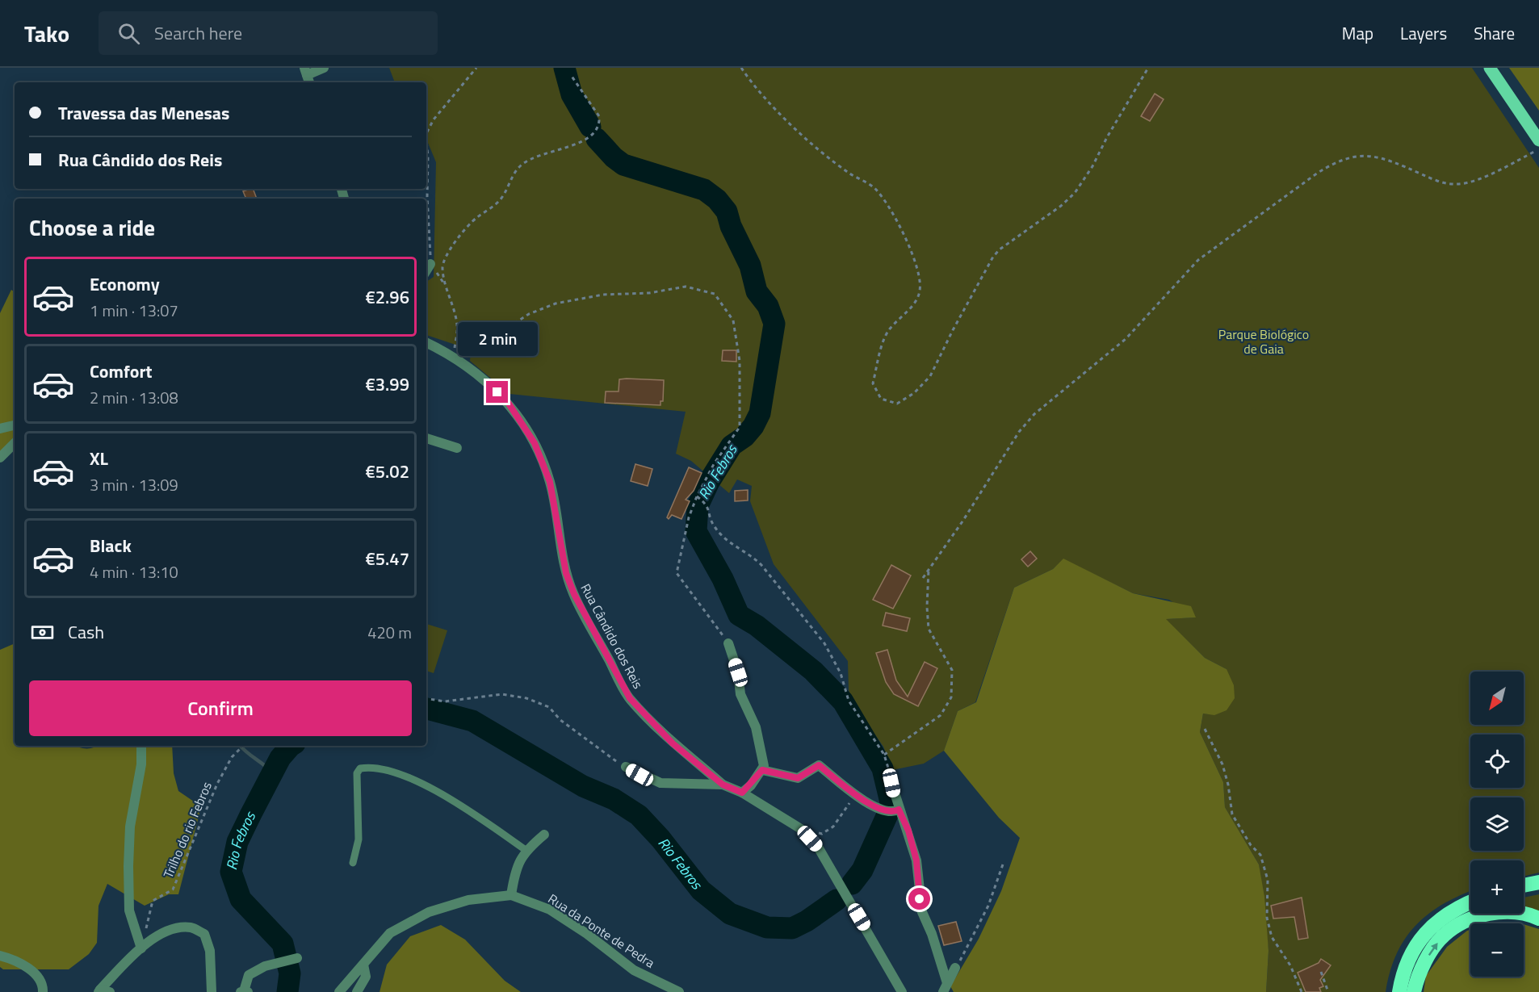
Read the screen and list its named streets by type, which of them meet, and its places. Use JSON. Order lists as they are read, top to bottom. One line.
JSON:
{"streets":{"street":["Rua Cândido dos Reis","Rua da Ponte de Pedra"],"path":["Trilho do rio Febros"]},"water":["Rio Febros"],"parks":["Parque Biológico de Gaia"],"north":"bottom left","page":{"header":"Tako","search":"Search here","nav":["Map","Layers","Share"],"banner":["Travessa das Menesas","Rua Cândido dos Reis"],"heading":"Choose a ride","list":[{"name":"Economy","note":"1 min · 13:07","value":"€2.96"},{"name":"Comfort","note":"2 min · 13:08","value":"€3.99"},{"name":"XL","note":"3 min · 13:09","value":"€5.02"},{"name":"Black","note":"4 min · 13:10","value":"€5.47"}],"bubble":"2 min","pay":["Cash","420 m"],"buttons":"Confirm","map_buttons":["+","−"]}}
